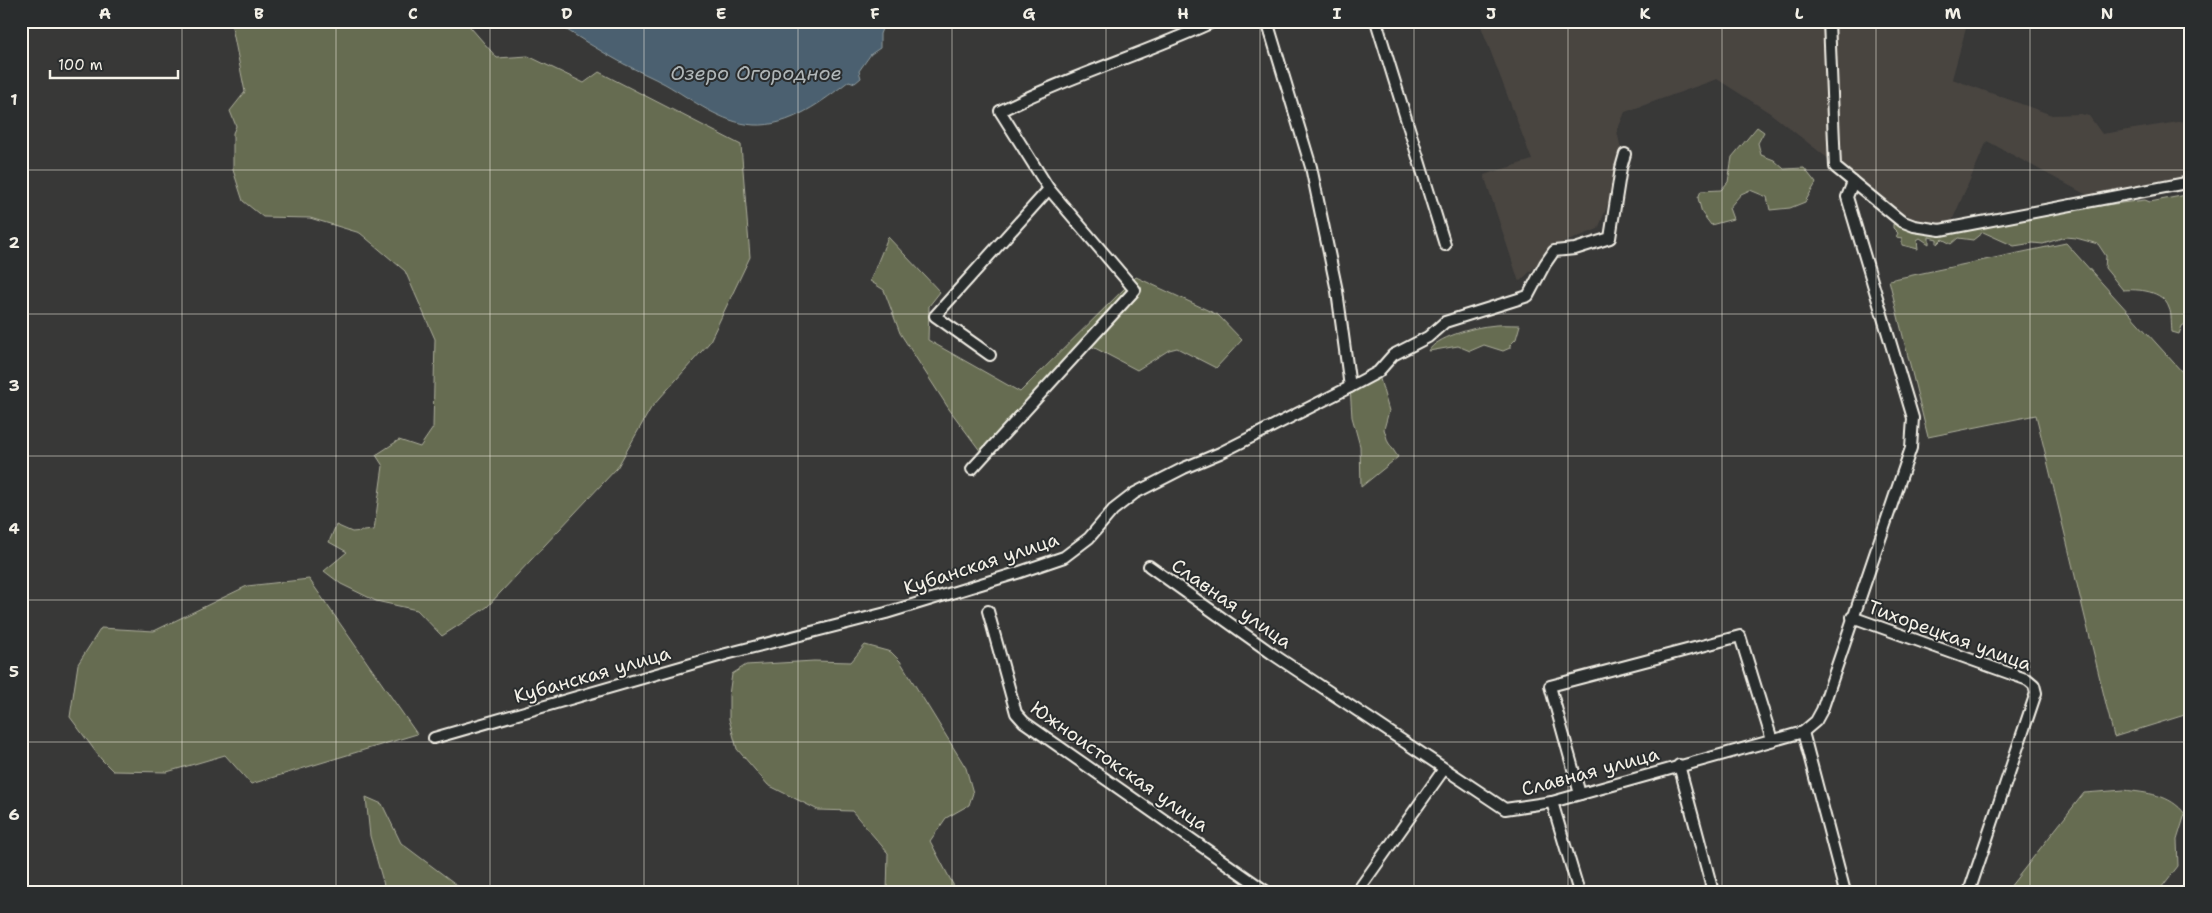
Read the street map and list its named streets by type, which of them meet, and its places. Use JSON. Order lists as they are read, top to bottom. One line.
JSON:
{"streets":{"street":["Кубанская улица","Славная улица","Тихорецкая улица","Южноистокская улица"]},"water":["Озеро Огородное"],"scale_bar":"100 m","grid":{"columns":["A","B","C","D","E","F","G","H","I","J","K","L","M","N"],"rows":["1","2","3","4","5","6"]}}
